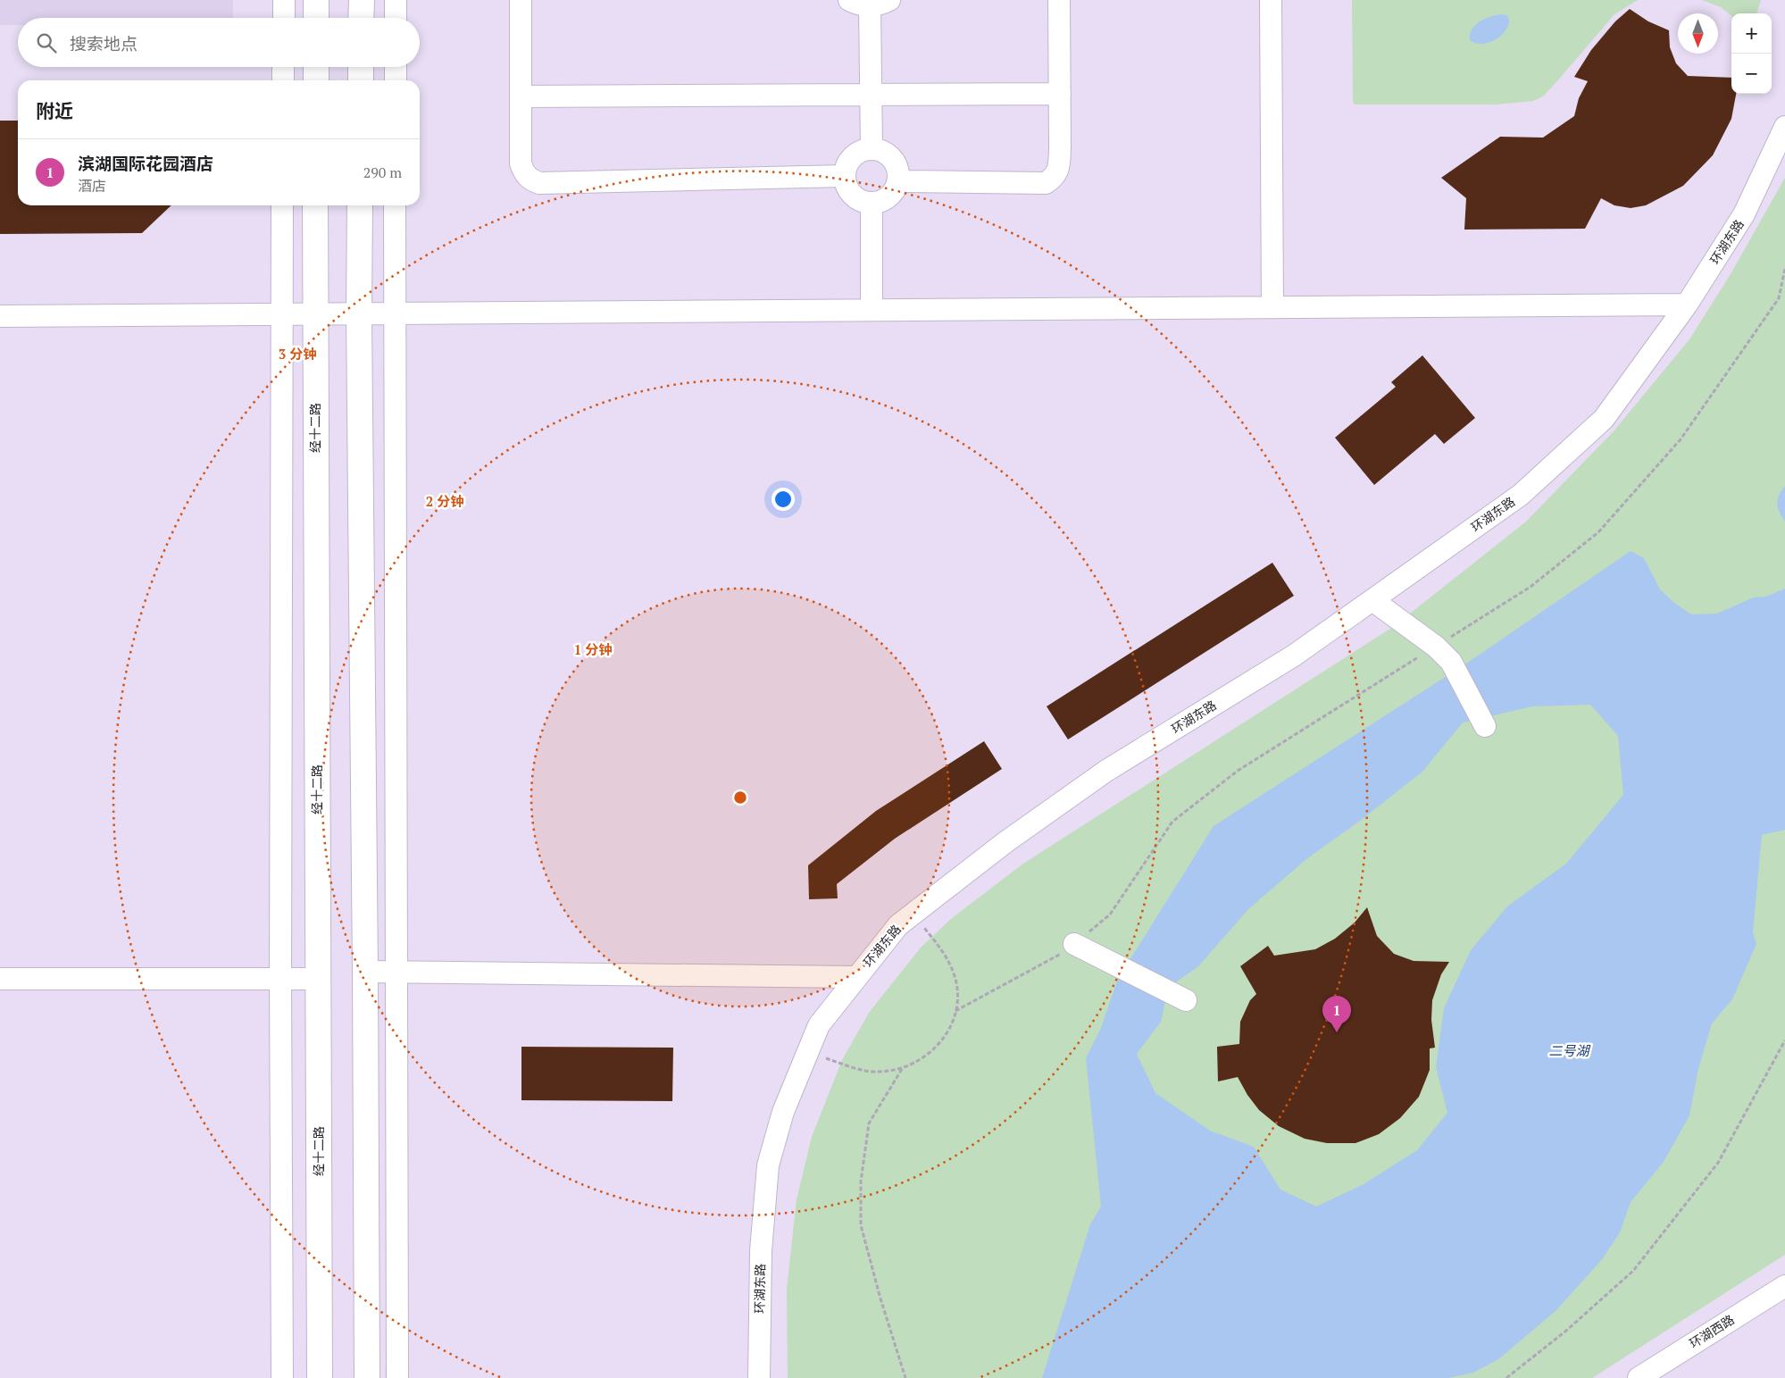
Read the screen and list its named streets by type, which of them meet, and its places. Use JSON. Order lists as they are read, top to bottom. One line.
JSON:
{"streets":{"main road":["经十二路"],"street":["环湖东路","环湖西路"]},"water":["二号湖"],"north":"bottom","page":{"map_buttons":["+","−"],"search":"搜索地点","heading":"附近","list":[{"mark":"1","name":"滨湖国际花园酒店","note":"酒店","value":"290 m"}],"pins":"1"},"rings":["3 分钟","2 分钟","1 分钟"]}
